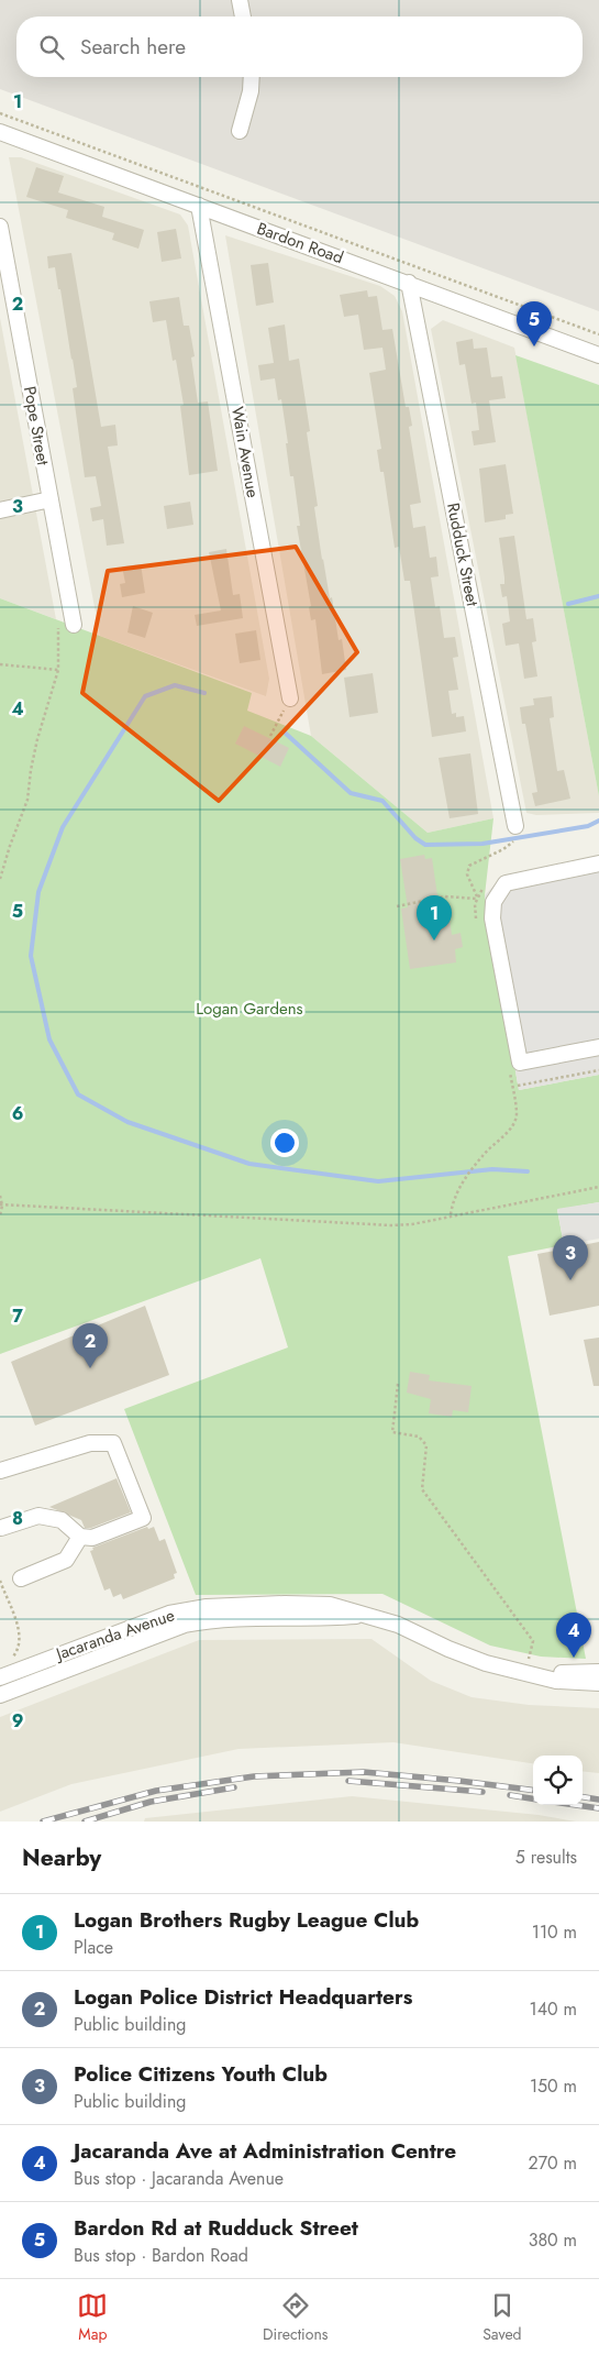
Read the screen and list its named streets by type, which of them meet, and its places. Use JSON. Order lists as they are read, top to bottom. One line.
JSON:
{"streets":{"street":["Bardon Road","Pope Street","Wain Avenue","Rudduck Street","Jacaranda Avenue"]},"crossings":[["Bardon Road","Wain Avenue"],["Bardon Road","Rudduck Street"]],"parks":["Logan Gardens"],"page":{"search":"Search here","pins":["5","1","3","2","4"],"heading":["Nearby","5 results"],"list":[{"mark":"1","name":"Logan Brothers Rugby League Club","note":"Place","value":"110 m"},{"mark":"2","name":"Logan Police District Headquarters","note":"Public building","value":"140 m"},{"mark":"3","name":"Police Citizens Youth Club","note":"Public building","value":"150 m"},{"mark":"4","name":"Jacaranda Ave at Administration Centre","note":"Bus stop · Jacaranda Avenue","value":"270 m"},{"mark":"5","name":"Bardon Rd at Rudduck Street","note":"Bus stop · Bardon Road","value":"380 m"}],"nav":["Map","Directions","Saved"]},"grid":{"rows":["1","2","3","4","5","6","7","8","9"]}}
